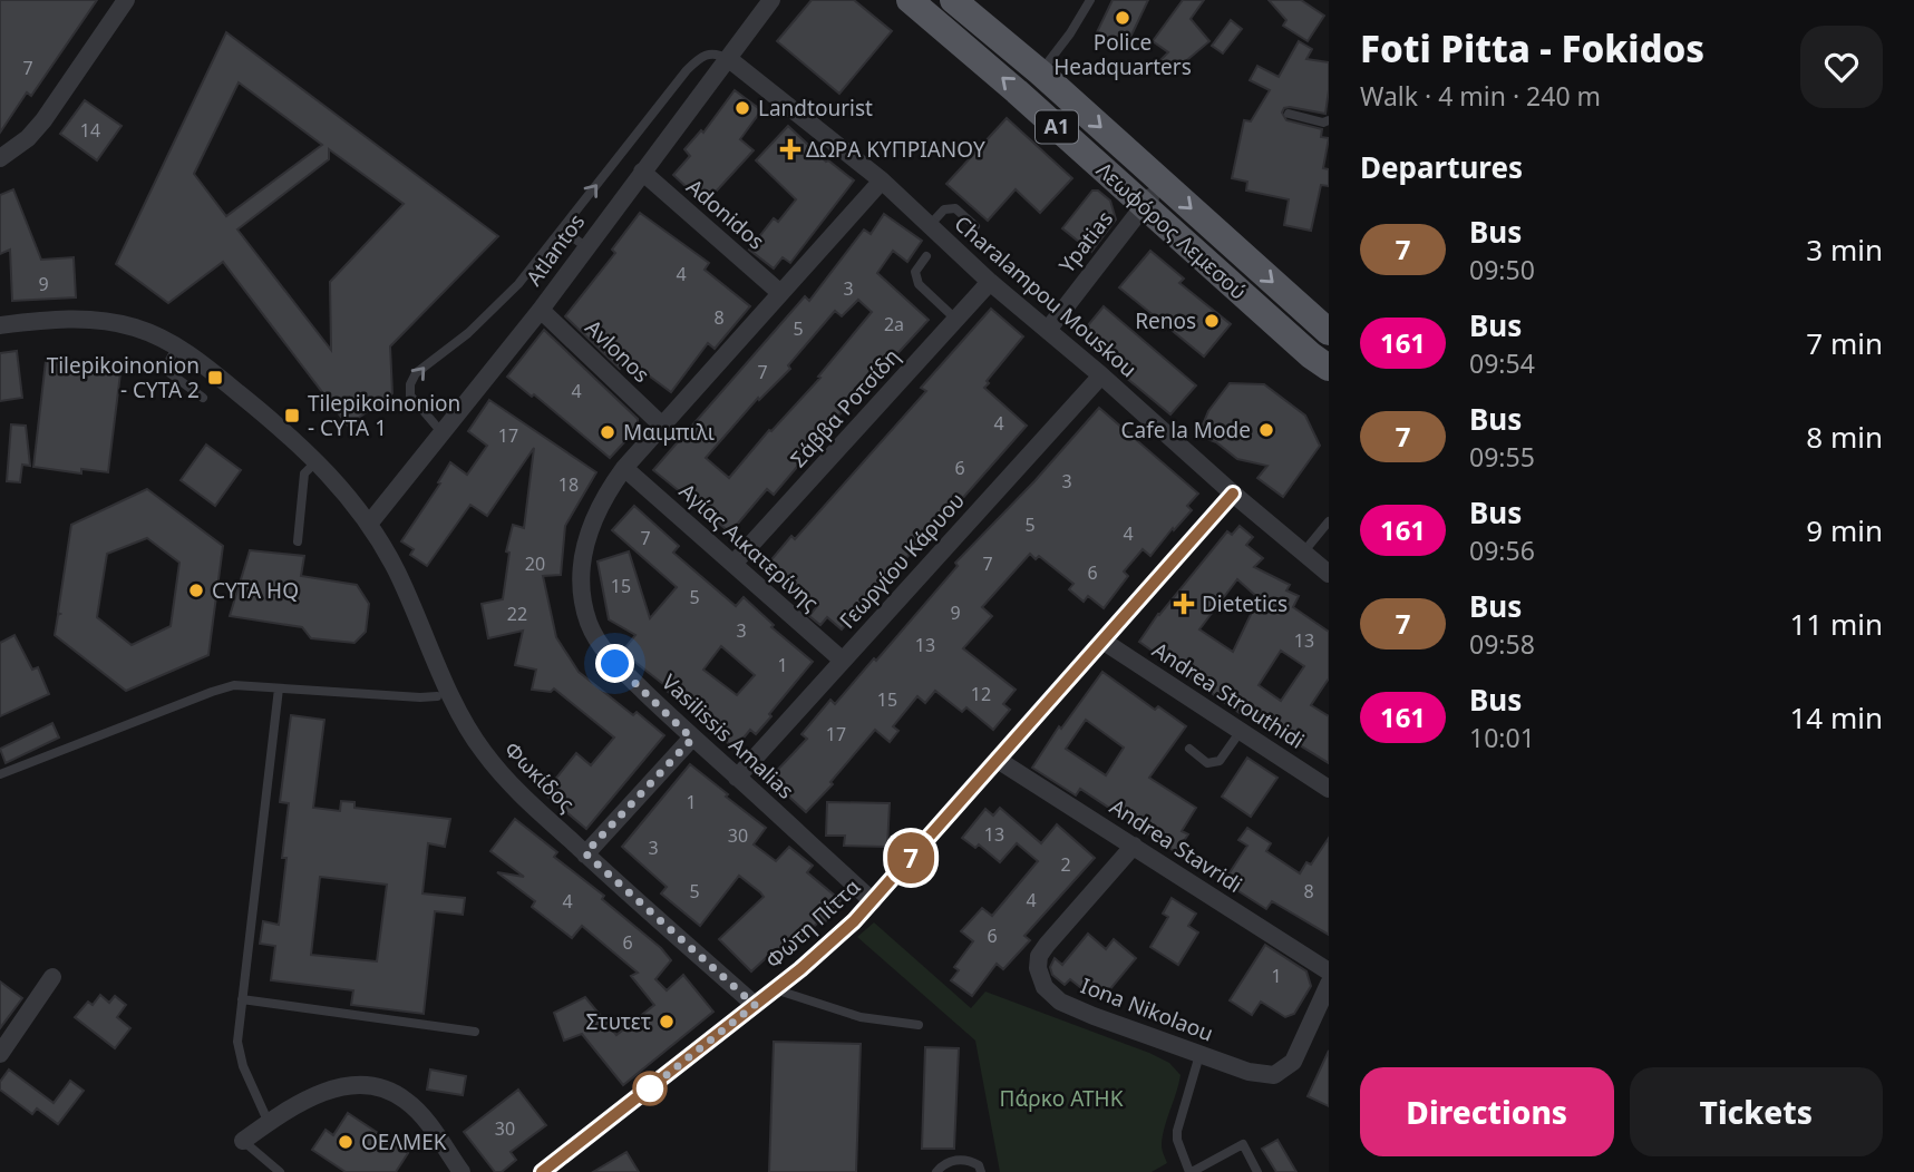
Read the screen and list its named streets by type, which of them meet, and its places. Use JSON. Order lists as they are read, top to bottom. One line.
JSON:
{"streets":{"main road":["A1","Λεωφόρος Λεμεσού"],"street":["Adonidos","Ypatias","Atlantos","Charalampou Mouskou","Avlonos","Σάββα Ροτσίδη","Αγίας Αικατερίνης","Γεωργίου Κάρυου","Andrea Strouthidi","Vasilissis Amalias","Φωκίδος","Andrea Stavridi","Φώτη Πίττα","Iona Nikolaou"]},"crossings":[["Adonidos","Atlantos"],["Adonidos","Vasilissis Amalias"],["Λεωφόρος Λεμεσού","Ypatias"],["Ypatias","Charalampou Mouskou"],["Atlantos","Charalampou Mouskou"],["Atlantos","Avlonos"],["Atlantos","Φωκίδος"],["Charalampou Mouskou","Σάββα Ροτσίδη"],["Charalampou Mouskou","Γεωργίου Κάρυου"],["Charalampou Mouskou","Vasilissis Amalias"],["Charalampou Mouskou","Φώτη Πίττα"],["Avlonos","Vasilissis Amalias"],["Σάββα Ροτσίδη","Αγίας Αικατερίνης"],["Αγίας Αικατερίνης","Γεωργίου Κάρυου"],["Αγίας Αικατερίνης","Vasilissis Amalias"],["Γεωργίου Κάρυου","Vasilissis Amalias"],["Andrea Strouthidi","Φώτη Πίττα"],["Vasilissis Amalias","Φώτη Πίττα"],["Φωκίδος","Φώτη Πίττα"],["Andrea Stavridi","Φώτη Πίττα"],["Andrea Stavridi","Iona Nikolaou"]],"parks":["Πάρκο ΑΤΗΚ"],"places":{"other":["Police Headquarters","Landtourist","Renos","Cafe la Mode","Μαιμπιλι","CYTA HQ","Στυτετ","ΟΕΛΜΕΚ"],"health":["ΔΩΡΑ ΚΥΠΡΙΑΝΟΥ","Dietetics"],"transit":["Tilepikoinonion - CYTA 2","Tilepikoinonion - CYTA 1"]},"lines":["bus line 7"],"house_numbers":["7","14","4","9","3","8","2a","5","7","4","4","17","6","3","18","5","4","7","20","7","6","15","5","9","22","3","13","13","1","12","15","17","1","13","30","3","2","5","8","4","4","6","6","1","30"],"page":{"on_map":"7","heading":[["Foti Pitta - Fokidos","Walk · 4 min · 240 m"],"Departures"],"list":[{"mark":"7","name":"Bus","note":"09:50","value":"3 min"},{"mark":"161","name":"Bus","note":"09:54","value":"7 min"},{"mark":"7","name":"Bus","note":"09:55","value":"8 min"},{"mark":"161","name":"Bus","note":"09:56","value":"9 min"},{"mark":"7","name":"Bus","note":"09:58","value":"11 min"},{"mark":"161","name":"Bus","note":"10:01","value":"14 min"}],"buttons":["Directions","Tickets"]}}
